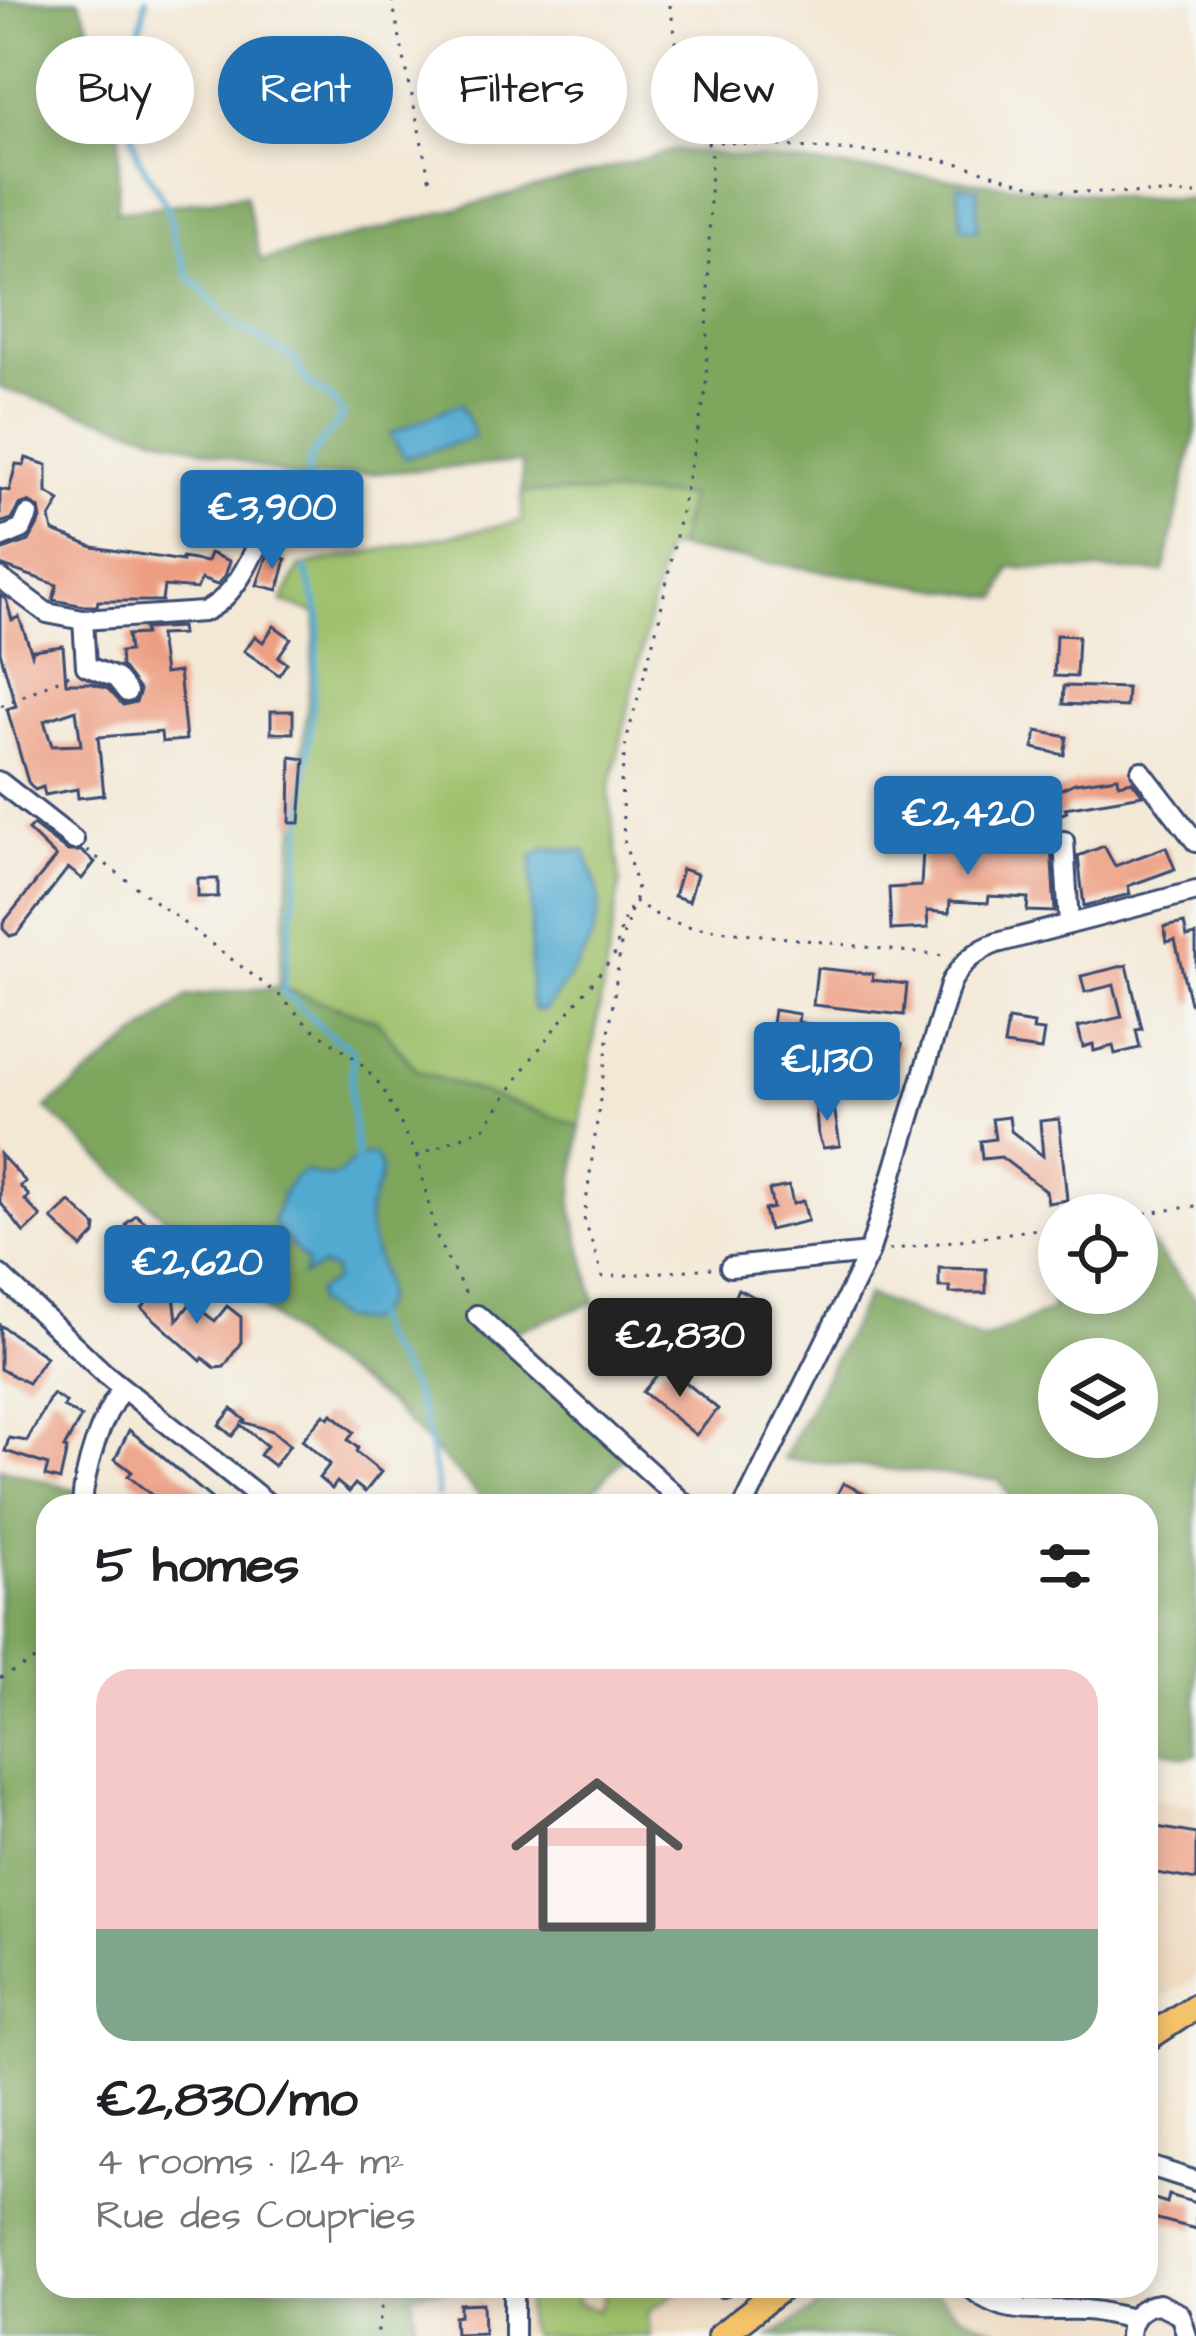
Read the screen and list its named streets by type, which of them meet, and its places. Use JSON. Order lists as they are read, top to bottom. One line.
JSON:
{"page":{"chip":["Buy","Rent","Filters","New"],"price":["€3,900","€2,420","€1,130","€2,620","€2,830"],"heading":"5 homes","list":[{"name":"€2,830/mo","note":"4 rooms · 124 m² · Rue des Coupries"}]}}
